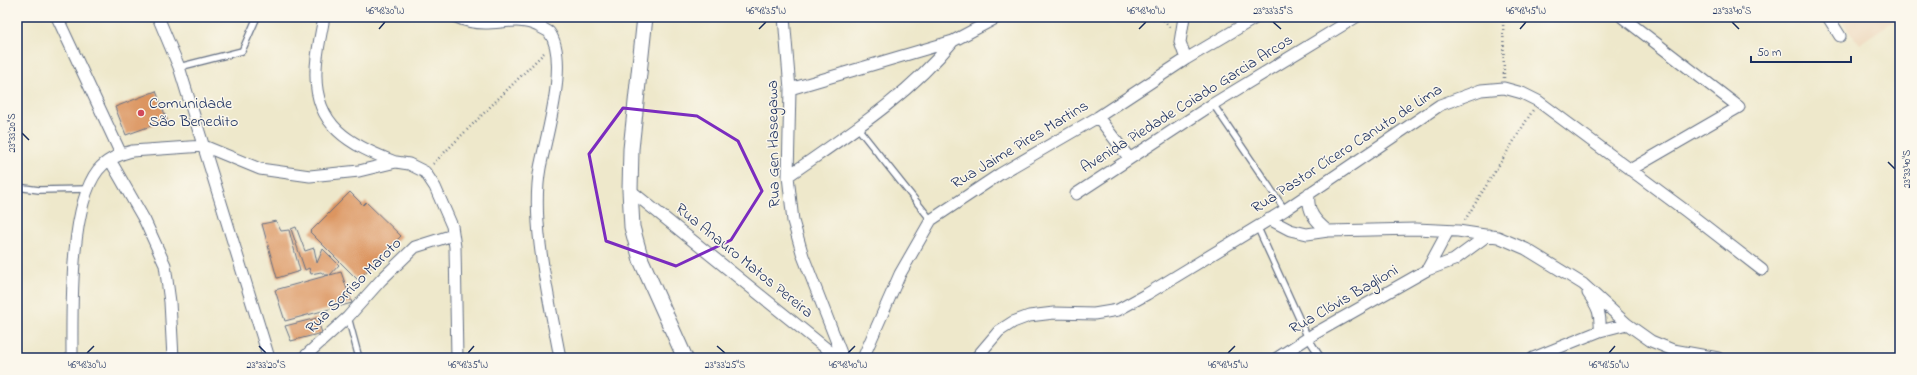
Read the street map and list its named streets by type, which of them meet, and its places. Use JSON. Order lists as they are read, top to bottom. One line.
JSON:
{"streets":{"street":["Avenida Piedade Coiado Garcia Arcos","Rua Gen Hasegawa","Rua Jaime Pires Martins","Rua Pastor Cícero Canuto de Lima","Rua Anauro Matos Pereira","Rua Sorriso Maroto","Rua Clóvis Baglioni"]},"places":["Comunidade São Benedito"],"scale_bar":"50 m","coordinates":["46°48'30\"W","46°48'35\"W","46°48'40\"W","23°33'35\"S","46°48'45\"W","23°33'40\"S","23°33'20\"S","23°33'25\"S","46°48'50\"W"]}
